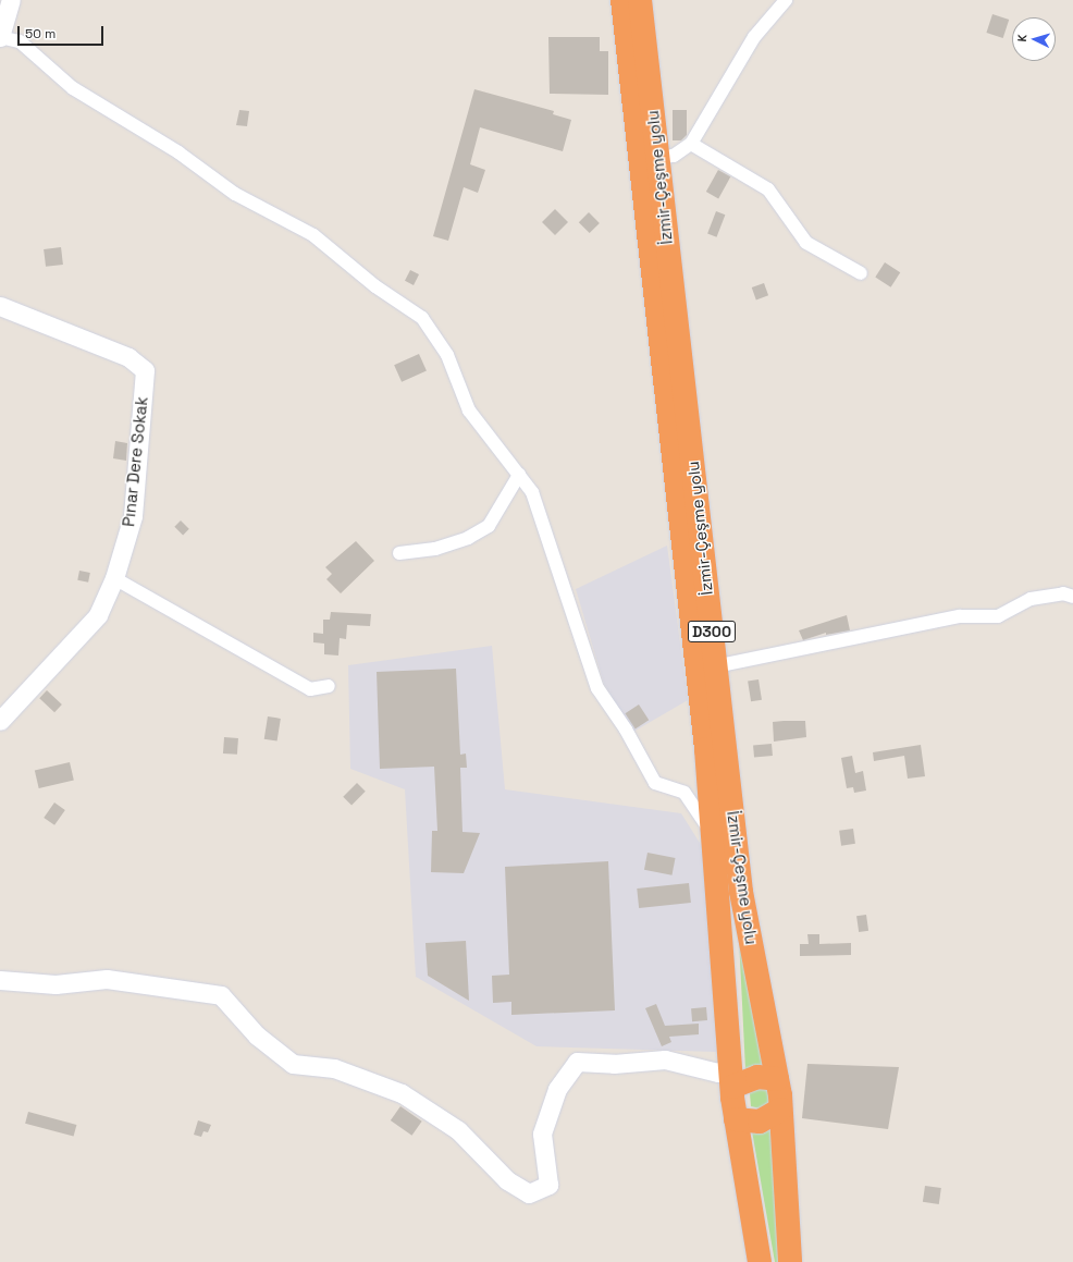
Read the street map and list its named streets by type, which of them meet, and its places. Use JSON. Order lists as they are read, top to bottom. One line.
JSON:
{"streets":{"highway":["İzmir-Çeşme yolu","D300"],"street":["Pınar Dere Sokak"]},"scale_bar":"50 m","north":"left"}
